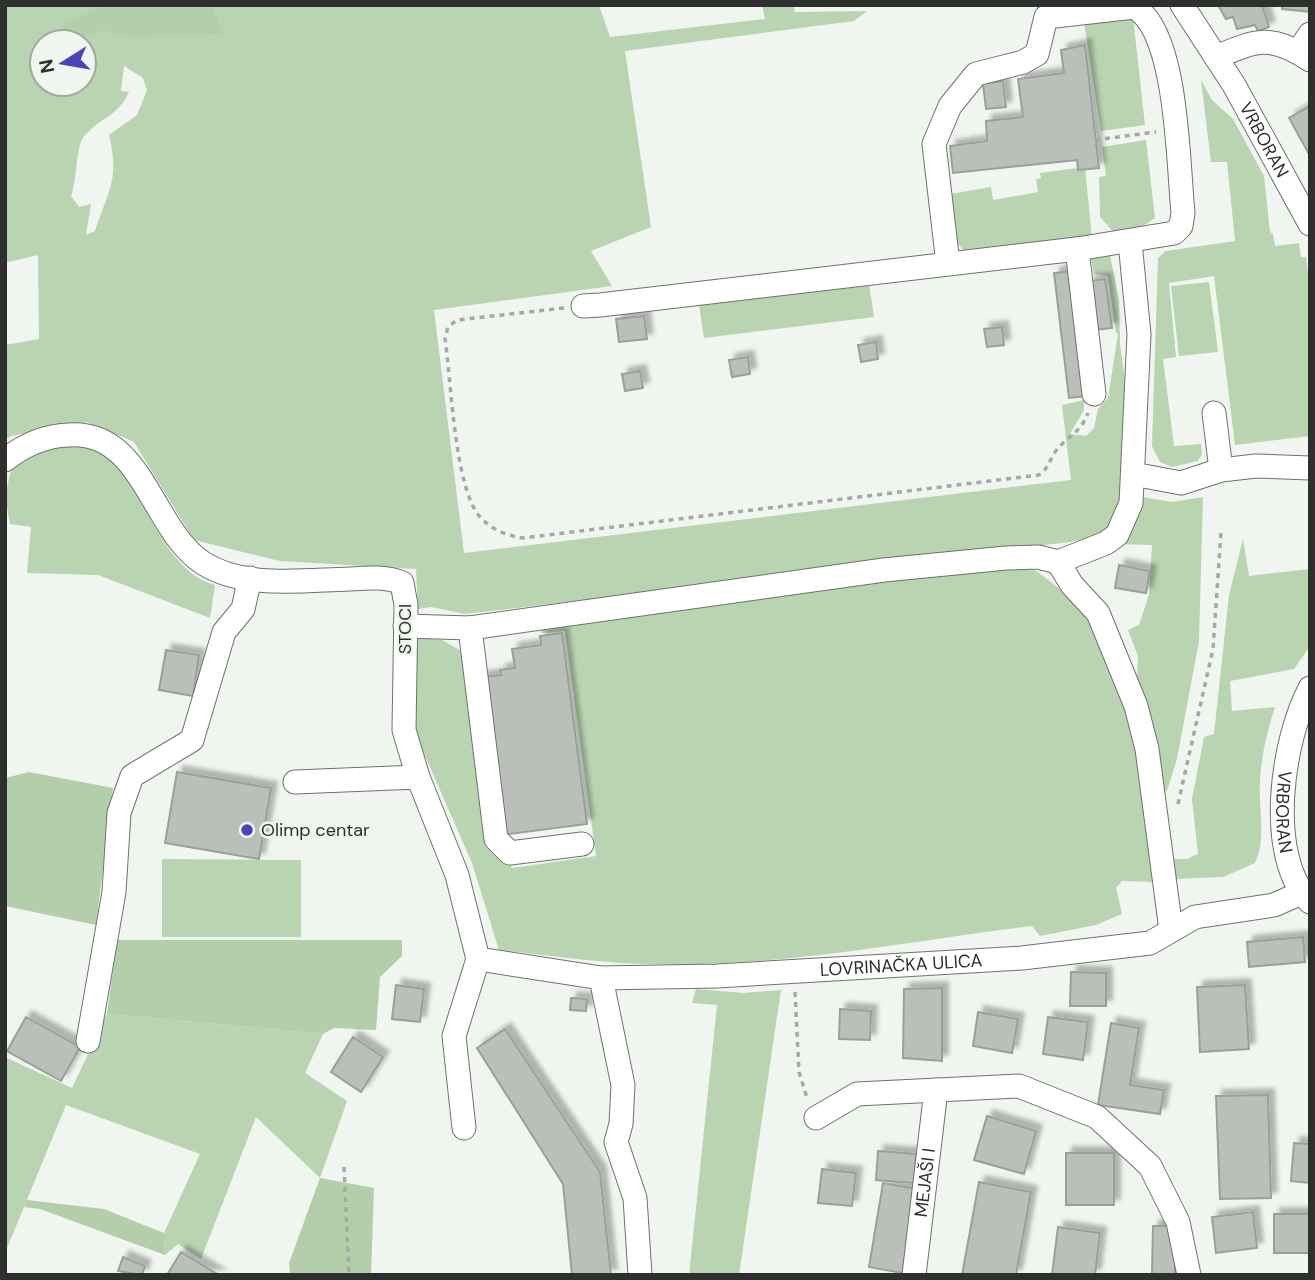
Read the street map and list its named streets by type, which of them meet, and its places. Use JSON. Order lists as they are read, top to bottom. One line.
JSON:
{"streets":{"street":["VRBORAN","STOCI","LOVRINAČKA ULICA","MEJAŠI I"]},"crossings":[["VRBORAN","LOVRINAČKA ULICA"],["STOCI","LOVRINAČKA ULICA"]],"places":["Olimp centar"],"north":"left"}
